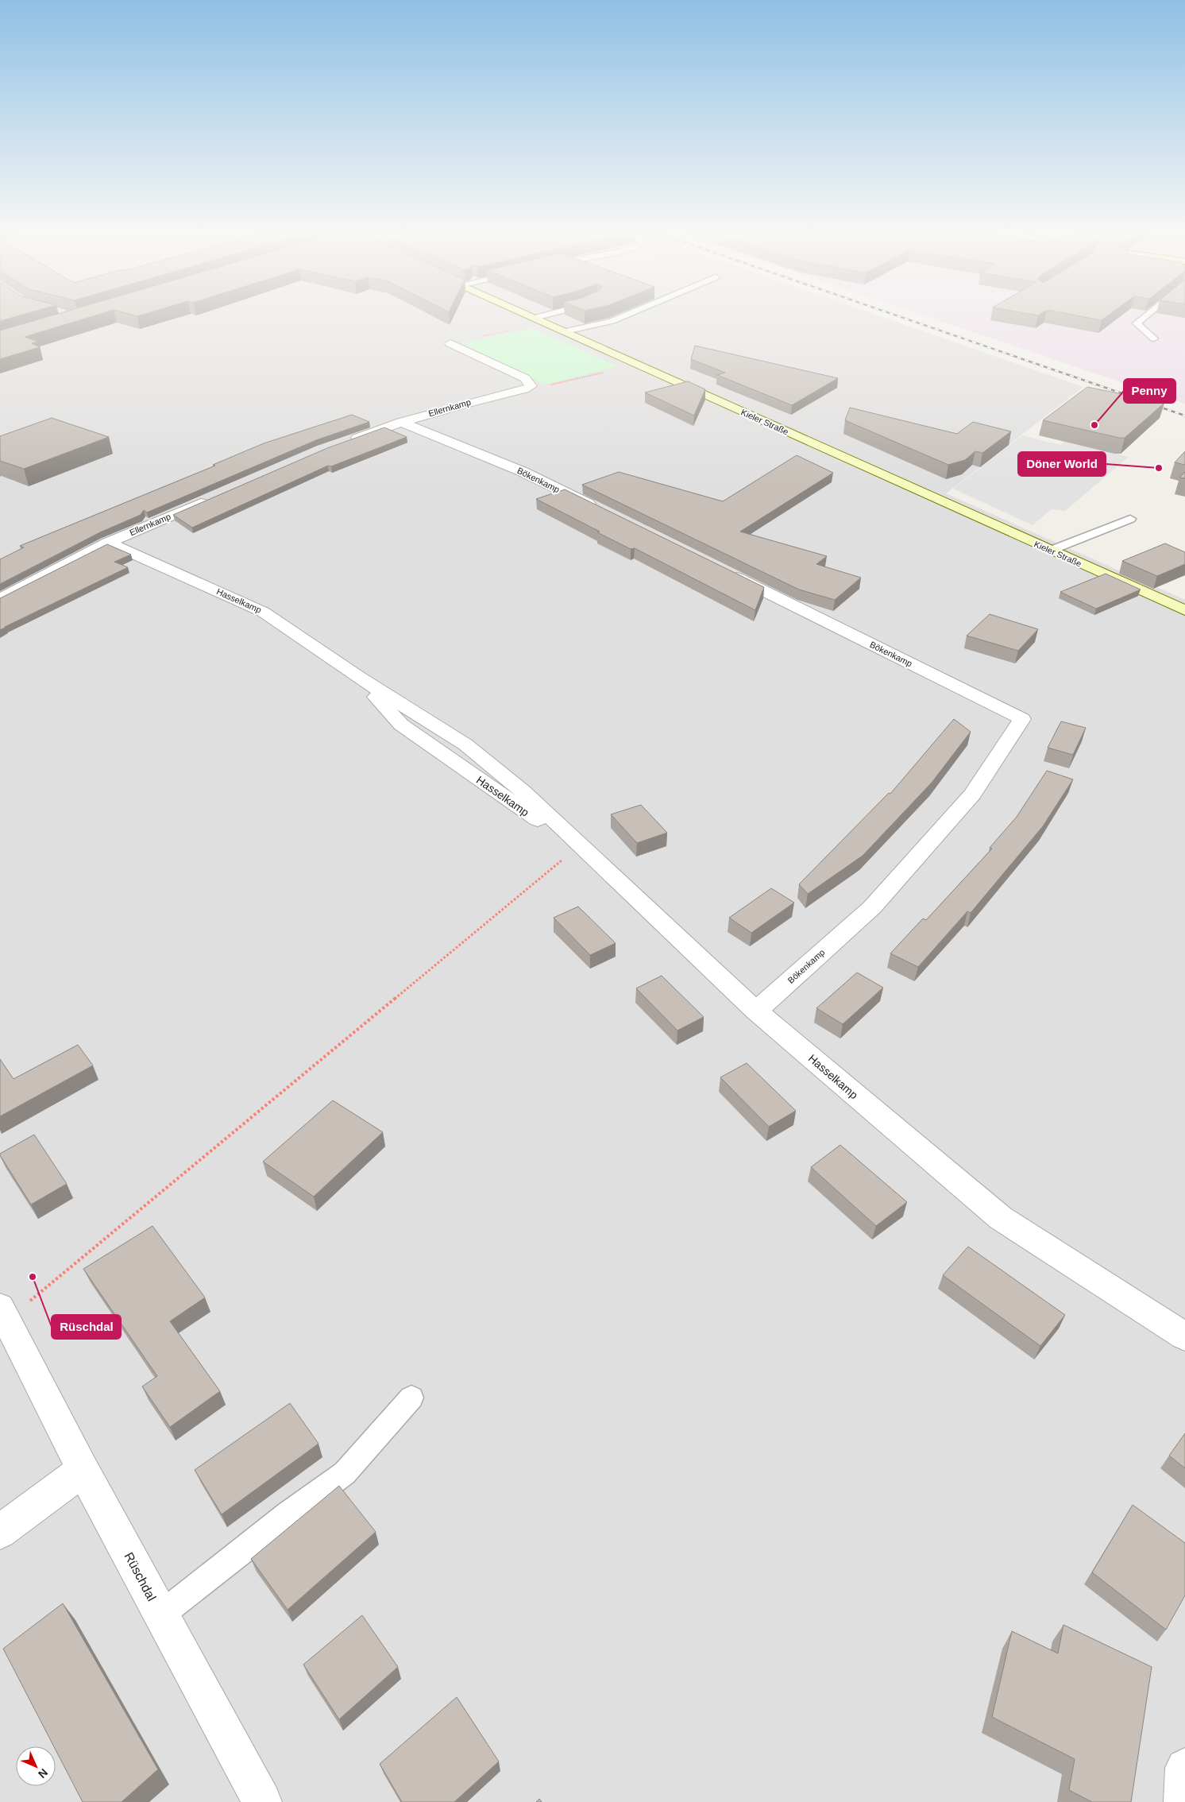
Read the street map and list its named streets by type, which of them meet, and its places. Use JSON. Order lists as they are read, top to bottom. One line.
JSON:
{"streets":{"main road":["Kieler Straße"],"street":["Ellernkamp","Bökenkamp","Hasselkamp","Rüschdal"]},"crossings":[["Ellernkamp","Bökenkamp"],["Ellernkamp","Hasselkamp"],["Bökenkamp","Hasselkamp"]],"places":["Penny","Döner World","Rüschdal"],"north":"bottom right"}
